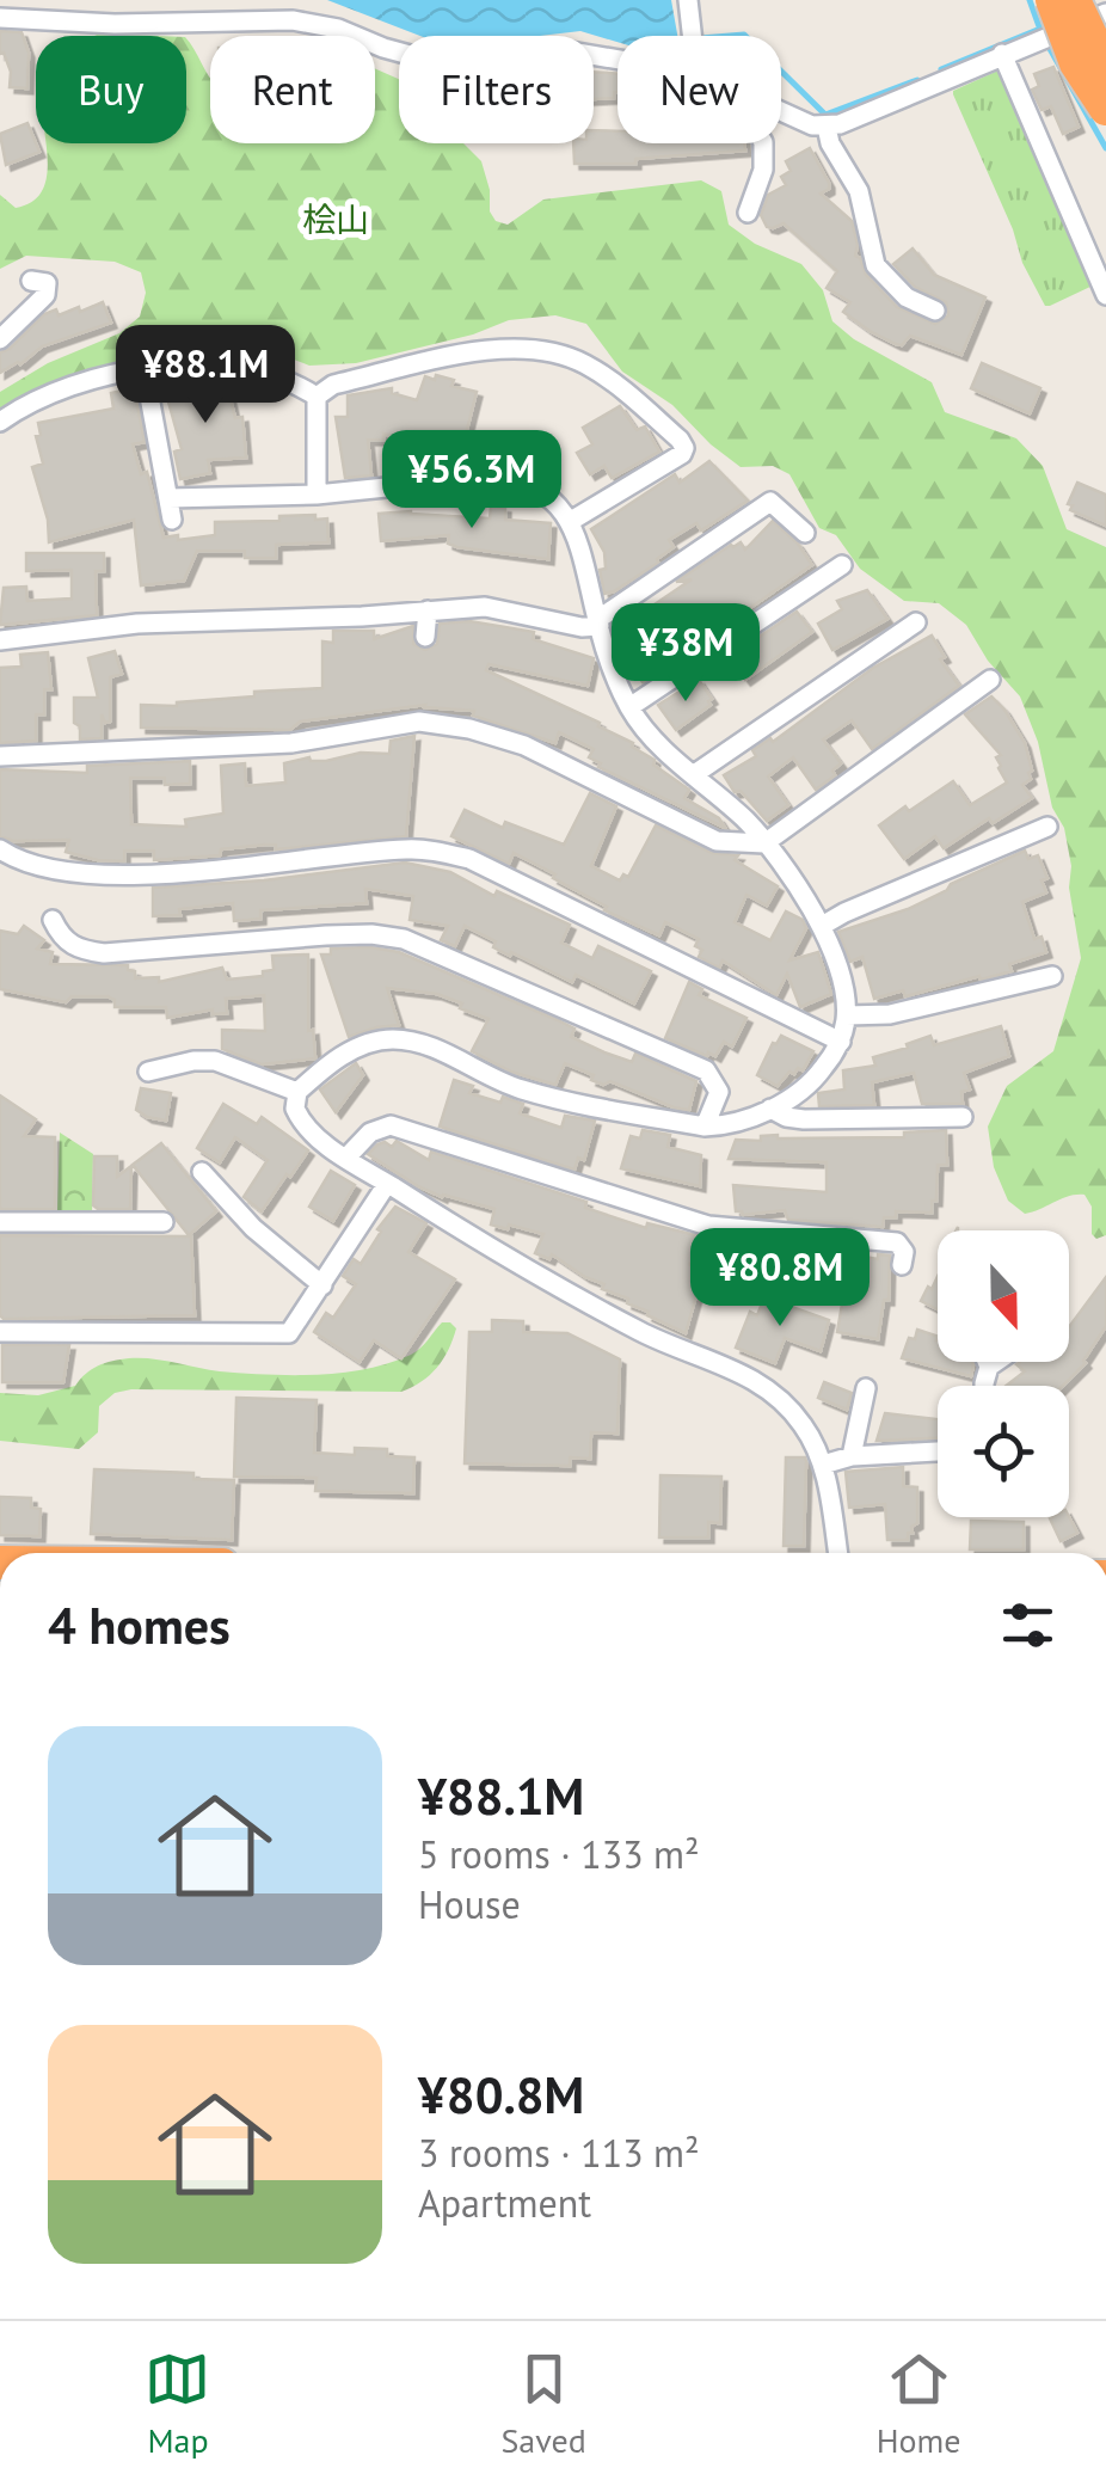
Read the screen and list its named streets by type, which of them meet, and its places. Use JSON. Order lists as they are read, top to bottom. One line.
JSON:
{"parks":["桧山"],"north":"bottom","page":{"chip":["Buy","Rent","Filters","New"],"price":["¥88.1M","¥56.3M","¥38M","¥80.8M"],"heading":"4 homes","list":[{"name":"¥88.1M","note":"5 rooms · 133 m² · House"},{"name":"¥80.8M","note":"3 rooms · 113 m² · Apartment"}],"tabs":["Map","Saved","Home"]}}
